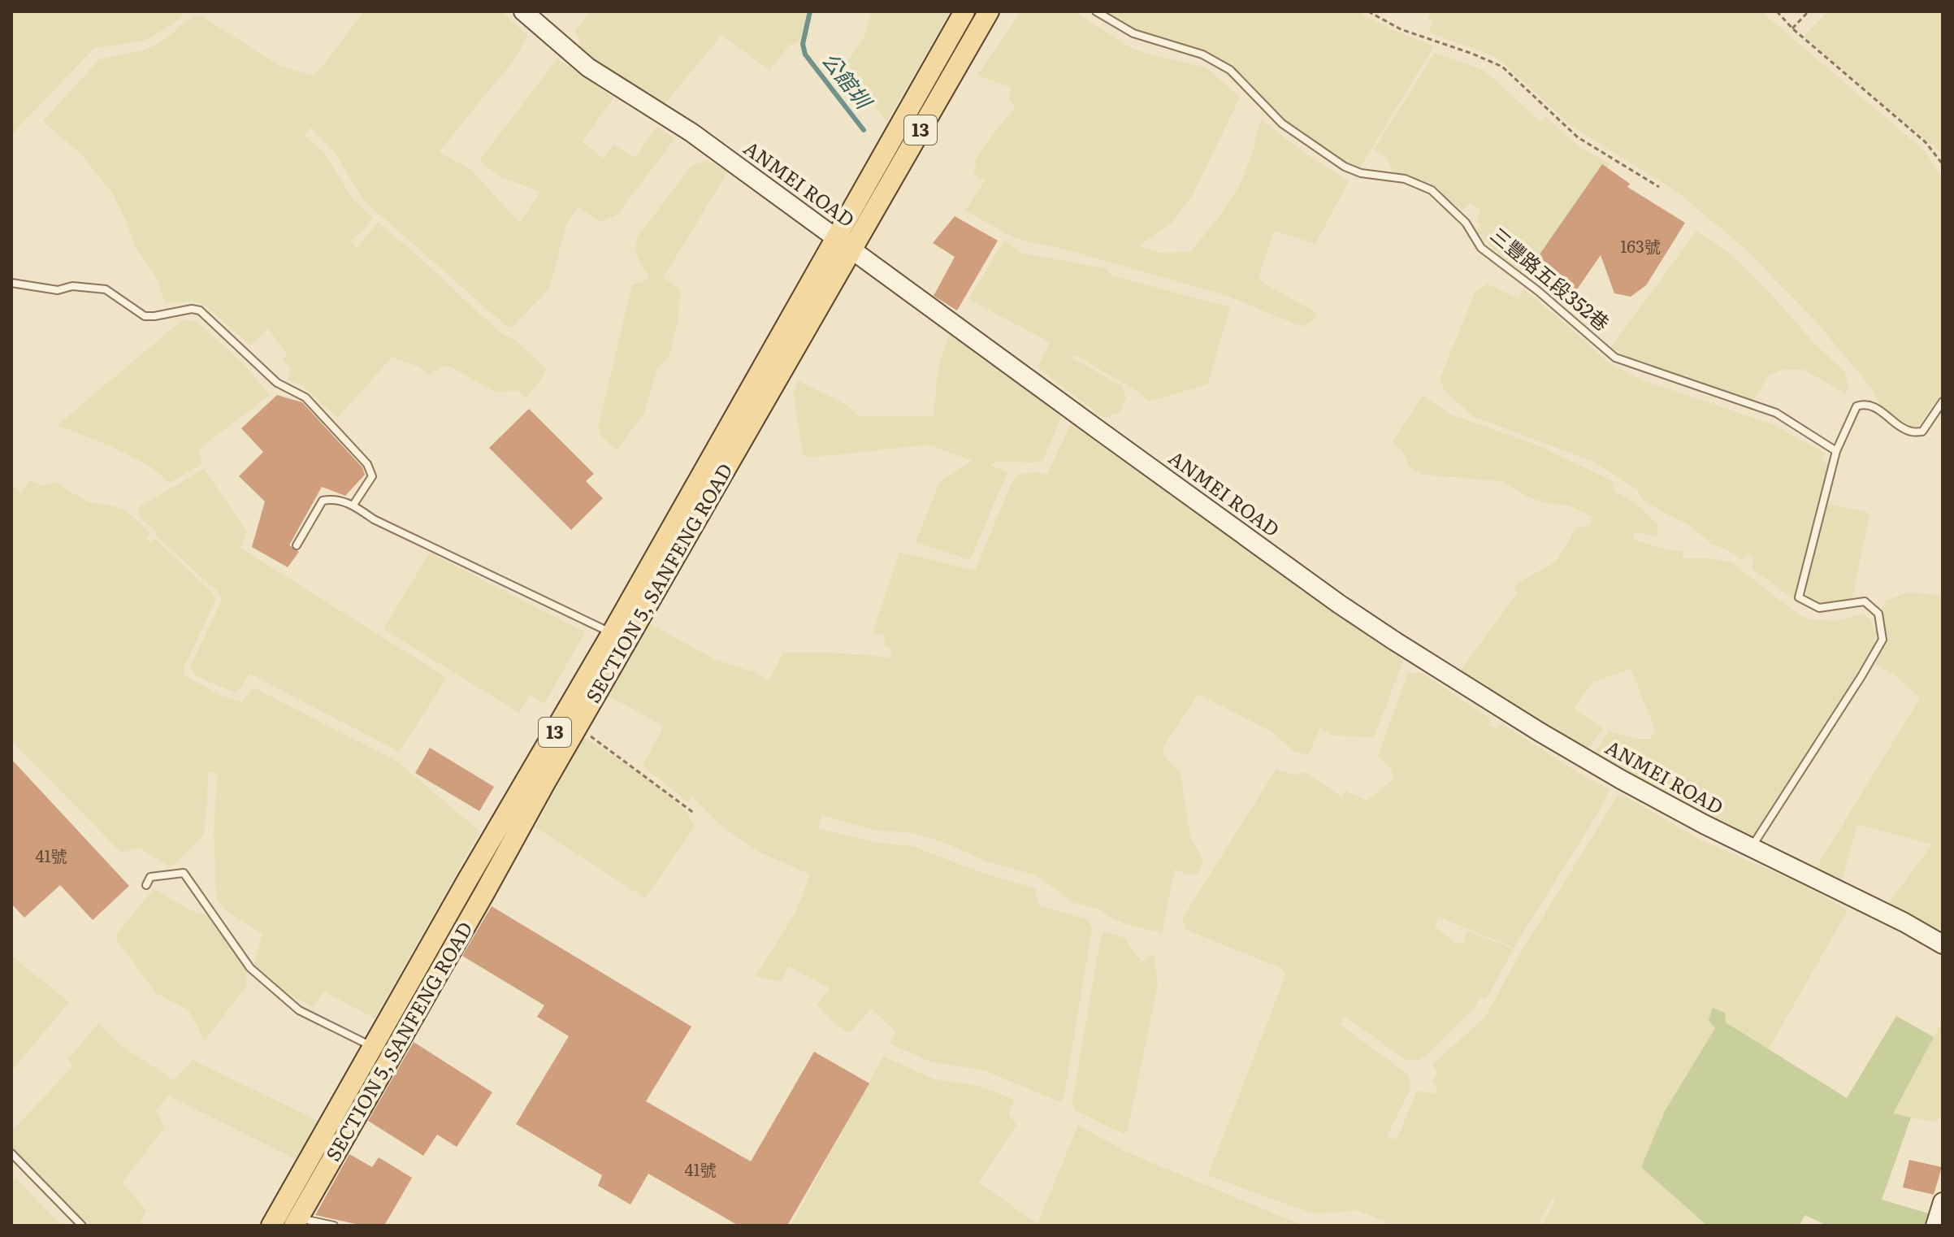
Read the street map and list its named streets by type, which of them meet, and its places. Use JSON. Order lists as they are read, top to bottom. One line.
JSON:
{"streets":{"main road":["13","SECTION 5, SANFENG ROAD"],"street":["ANMEI ROAD"],"lane":["三豐路五段352巷"]},"crossings":[["ANMEI ROAD","SECTION 5, SANFENG ROAD"]],"water":["公館圳"],"house_numbers":["163號","41號","41號"]}
